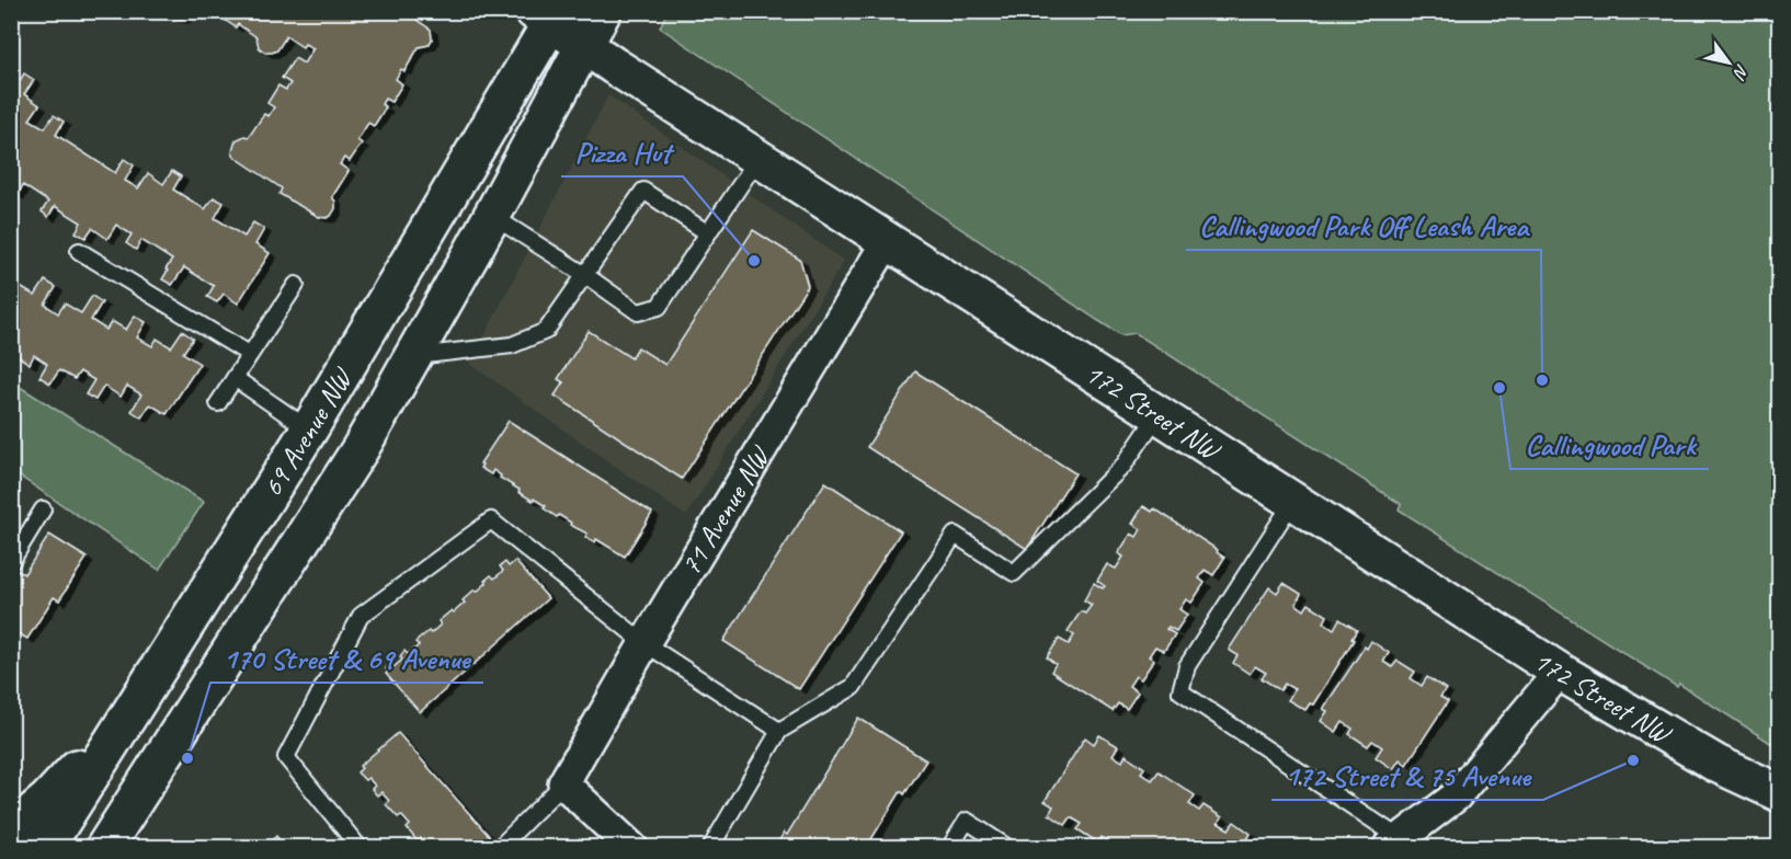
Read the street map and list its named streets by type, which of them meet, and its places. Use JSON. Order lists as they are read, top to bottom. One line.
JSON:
{"streets":{"main road":["172 Street NW","69 Avenue NW"],"street":["71 Avenue NW"]},"crossings":[["172 Street NW","69 Avenue NW"],["172 Street NW","71 Avenue NW"]],"places":["Pizza Hut","Callingwood Park Off Leash Area","Callingwood Park","170 Street & 69 Avenue","172 Street & 75 Avenue"],"north":"bottom right"}
